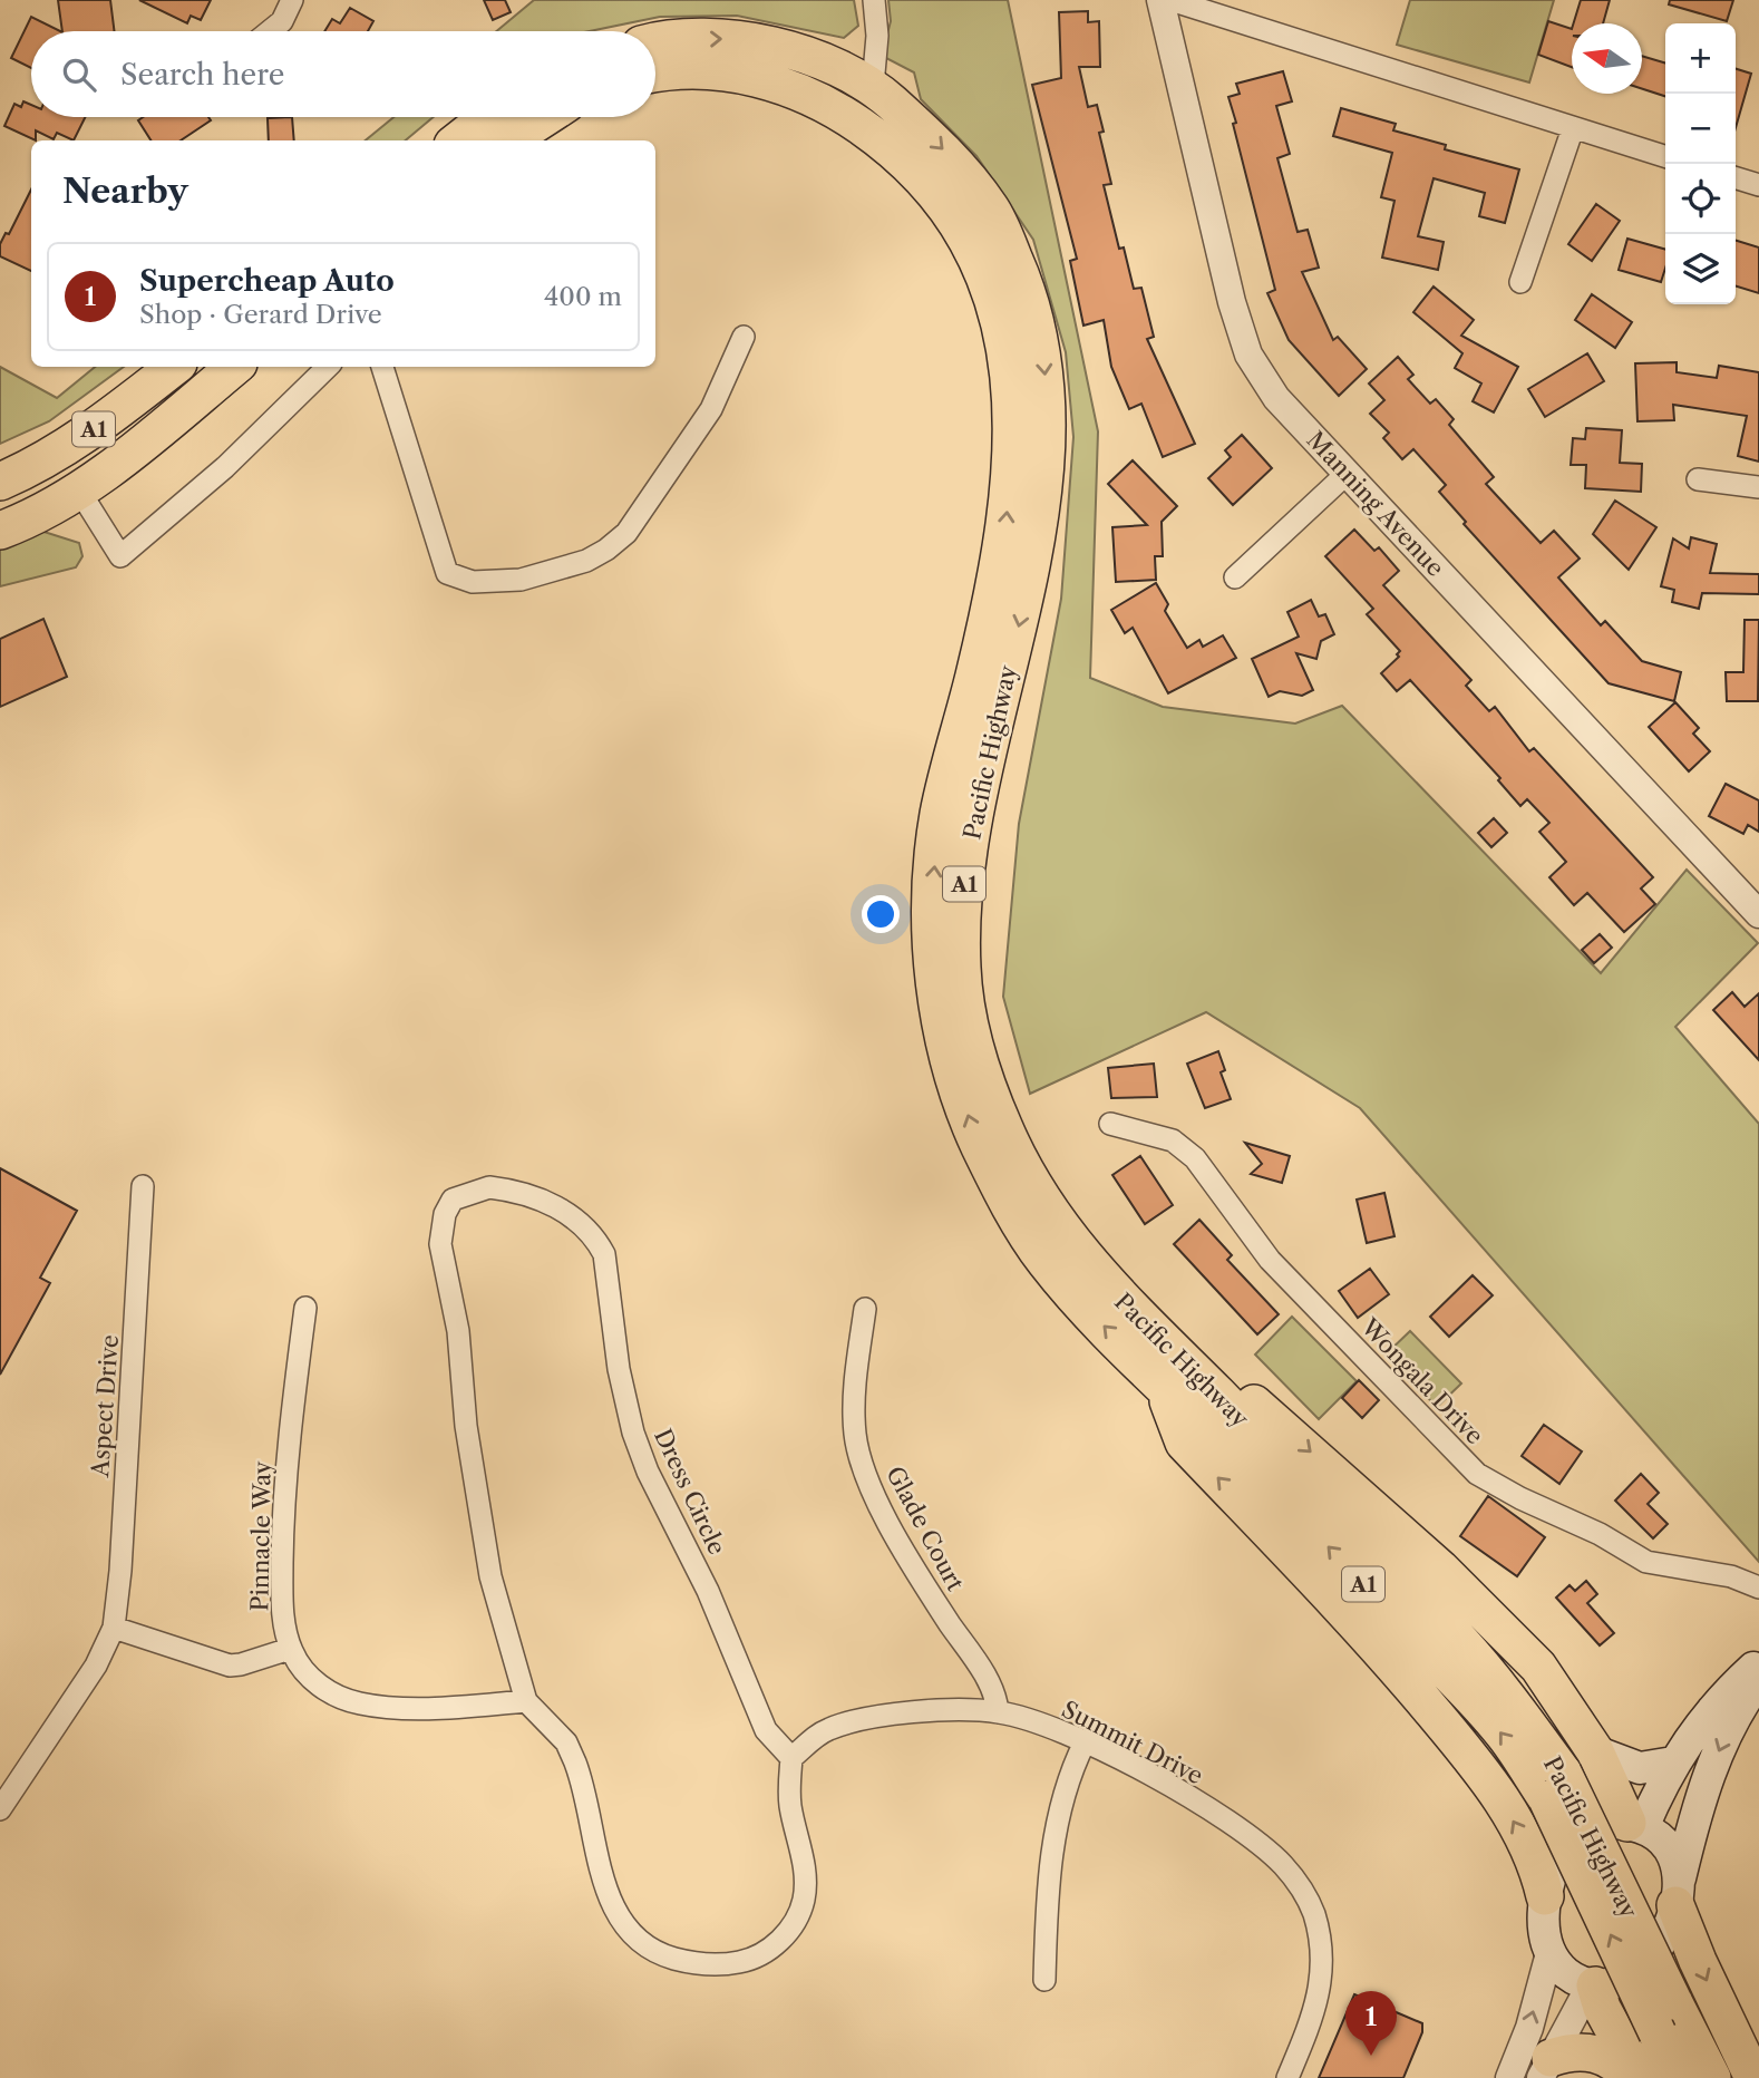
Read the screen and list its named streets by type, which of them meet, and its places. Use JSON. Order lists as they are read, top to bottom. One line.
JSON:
{"streets":{"highway":["A1","Pacific Highway"],"street":["Manning Avenue","Wongala Drive","Aspect Drive","Dress Circle","Glade Court","Pinnacle Way","Summit Drive"]},"crossings":[["Dress Circle","Pinnacle Way"],["Dress Circle","Summit Drive"],["Glade Court","Summit Drive"]],"north":"left","page":{"map_buttons":["+","−"],"search":"Search here","heading":"Nearby","list":[{"mark":"1","name":"Supercheap Auto","note":"Shop · Gerard Drive","value":"400 m"}],"pins":"1"}}
